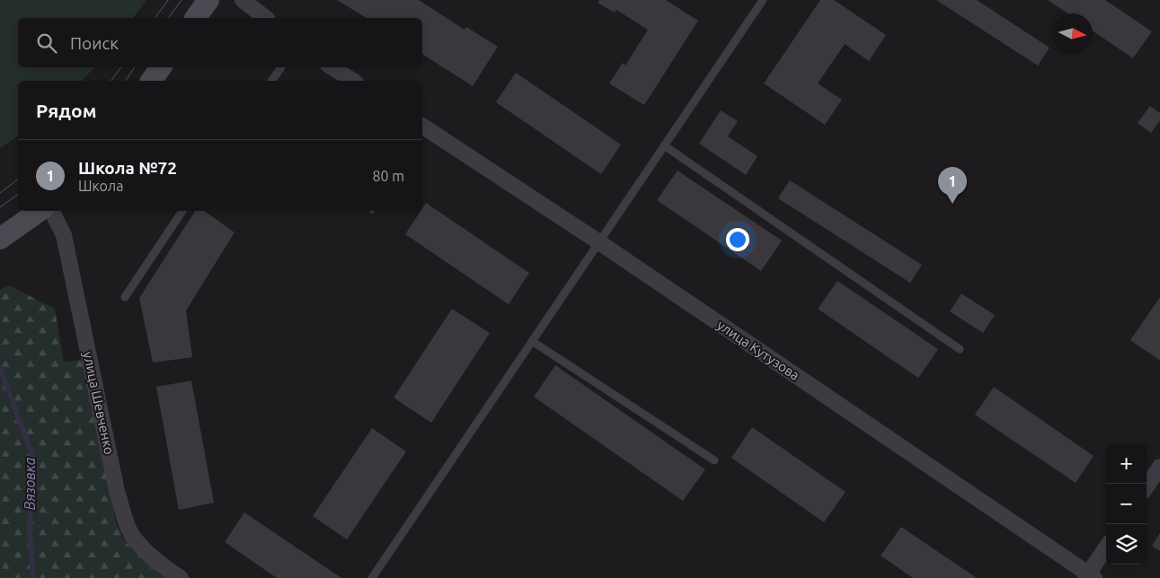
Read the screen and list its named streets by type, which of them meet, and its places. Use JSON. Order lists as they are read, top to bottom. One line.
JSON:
{"streets":{"street":["улица Кутузова","улица Шевченко"]},"water":["Вязовка"],"north":"right","page":{"search":"Поиск","heading":"Рядом","list":[{"mark":"1","name":"Школа №72","note":"Школа","value":"80 m"}],"pins":"1","map_buttons":["+","−"]}}
